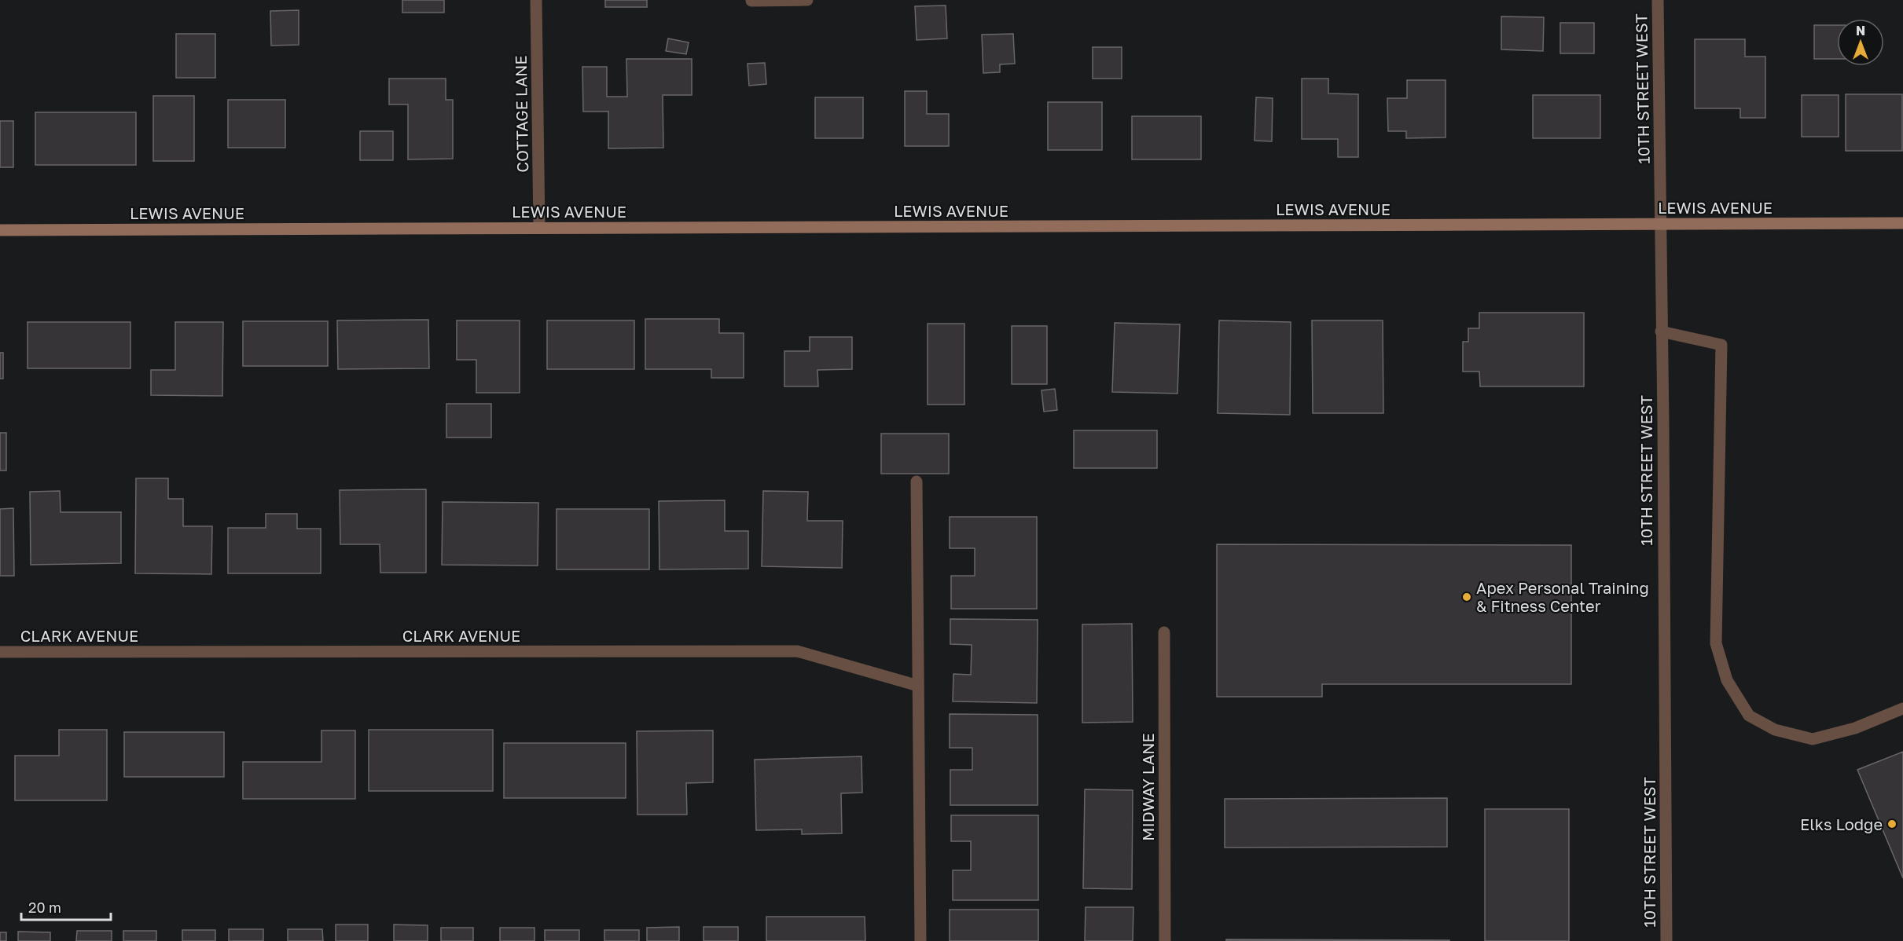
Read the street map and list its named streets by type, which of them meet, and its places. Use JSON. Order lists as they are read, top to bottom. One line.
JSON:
{"streets":{"street":["10TH STREET WEST","COTTAGE LANE","LEWIS AVENUE","CLARK AVENUE","MIDWAY LANE"]},"crossings":[["10TH STREET WEST","LEWIS AVENUE"],["COTTAGE LANE","LEWIS AVENUE"]],"places":["Apex Personal Training & Fitness Center","Elks Lodge"],"scale_bar":"20 m","north":"top"}
